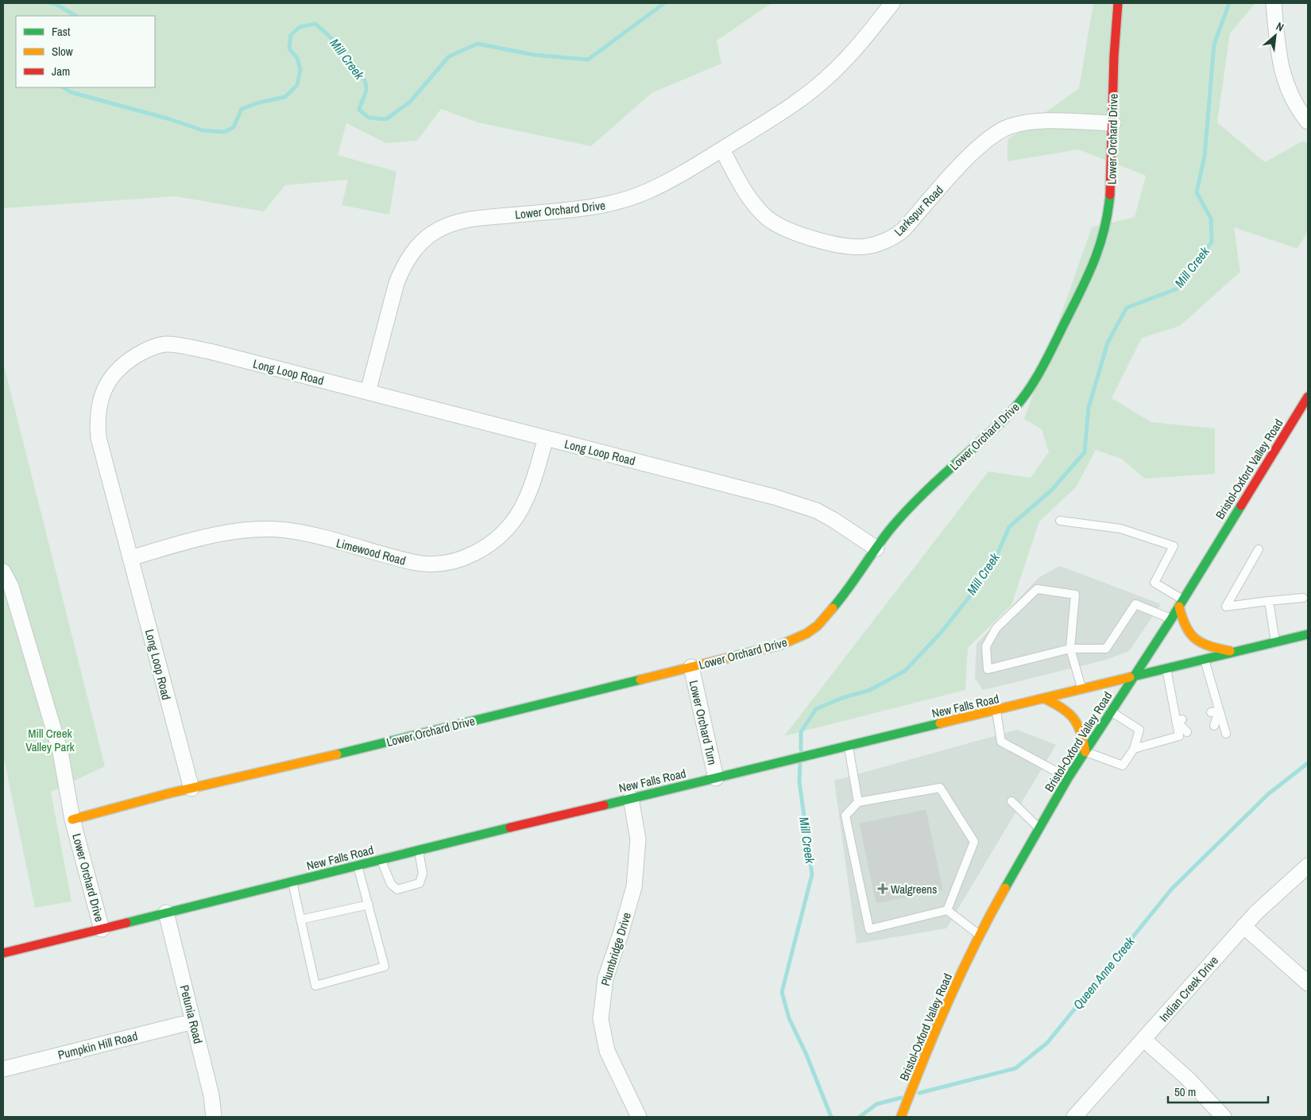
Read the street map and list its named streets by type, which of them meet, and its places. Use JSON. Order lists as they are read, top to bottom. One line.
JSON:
{"streets":{"main road":["Lower Orchard Drive","Bristol-Oxford Valley Road","New Falls Road"],"street":["Larkspur Road","Long Loop Road","Limewood Road","Lower Orchard Turn","Plumbridge Drive","Indian Creek Drive","Petunia Road","Pumpkin Hill Road"]},"crossings":[["Lower Orchard Drive","Larkspur Road"],["Lower Orchard Drive","Long Loop Road"],["Lower Orchard Drive","New Falls Road"],["Lower Orchard Drive","Lower Orchard Turn"],["Long Loop Road","Limewood Road"],["Bristol-Oxford Valley Road","New Falls Road"],["New Falls Road","Lower Orchard Turn"],["New Falls Road","Plumbridge Drive"],["New Falls Road","Petunia Road"],["Petunia Road","Pumpkin Hill Road"]],"water":["Mill Creek","Queen Anne Creek"],"parks":["Mill Creek Valley Park"],"places":{"health":["Walgreens"]},"legend":["Fast","Slow","Jam"],"scale_bar":"50 m","north":"top right"}
